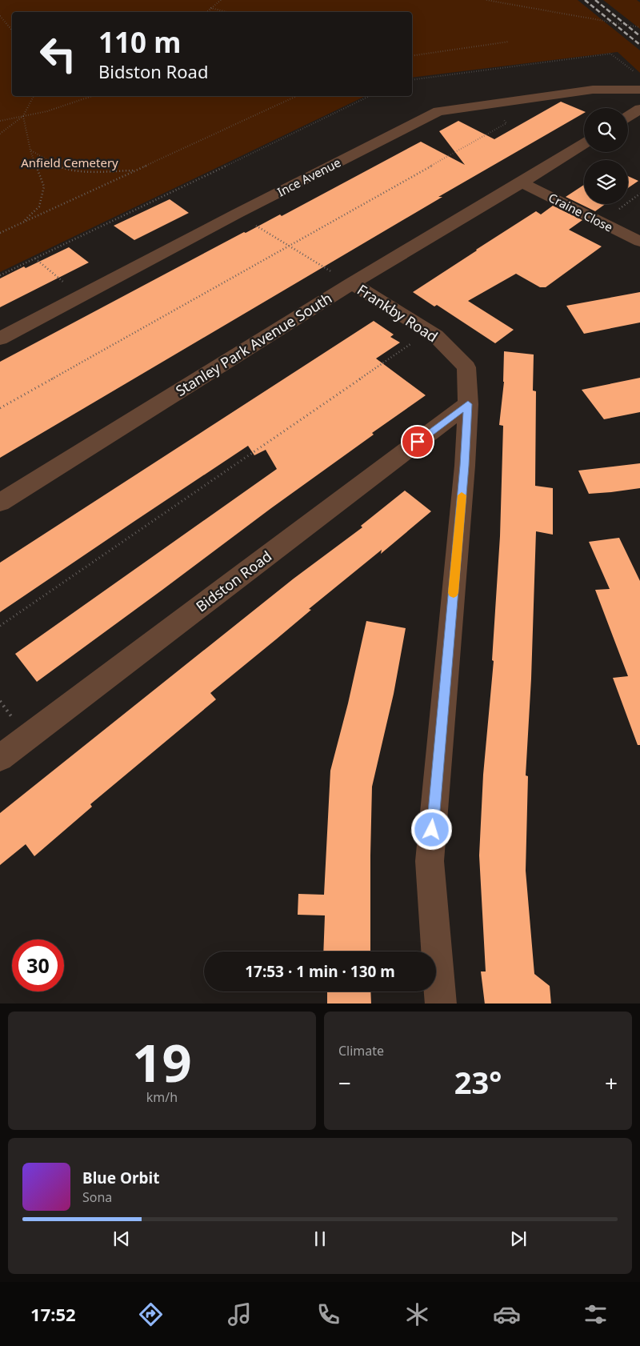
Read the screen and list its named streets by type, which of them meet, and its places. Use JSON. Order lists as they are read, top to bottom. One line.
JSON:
{"streets":{"street":["Ince Avenue","Craine Close","Frankby Road","Stanley Park Avenue South","Bidston Road"]},"crossings":[["Craine Close","Stanley Park Avenue South"],["Frankby Road","Stanley Park Avenue South"],["Frankby Road","Bidston Road"]],"parks":["Anfield Cemetery"],"page":{"turn":["110 m","Bidston Road"],"limit":"30","trip":"17:53 · 1 min · 130 m","tile":[["19","km/h"],"Climate"],"heat":["−","23°","+"],"song":["Blue Orbit","Sona"],"tabs":"17:52"}}
